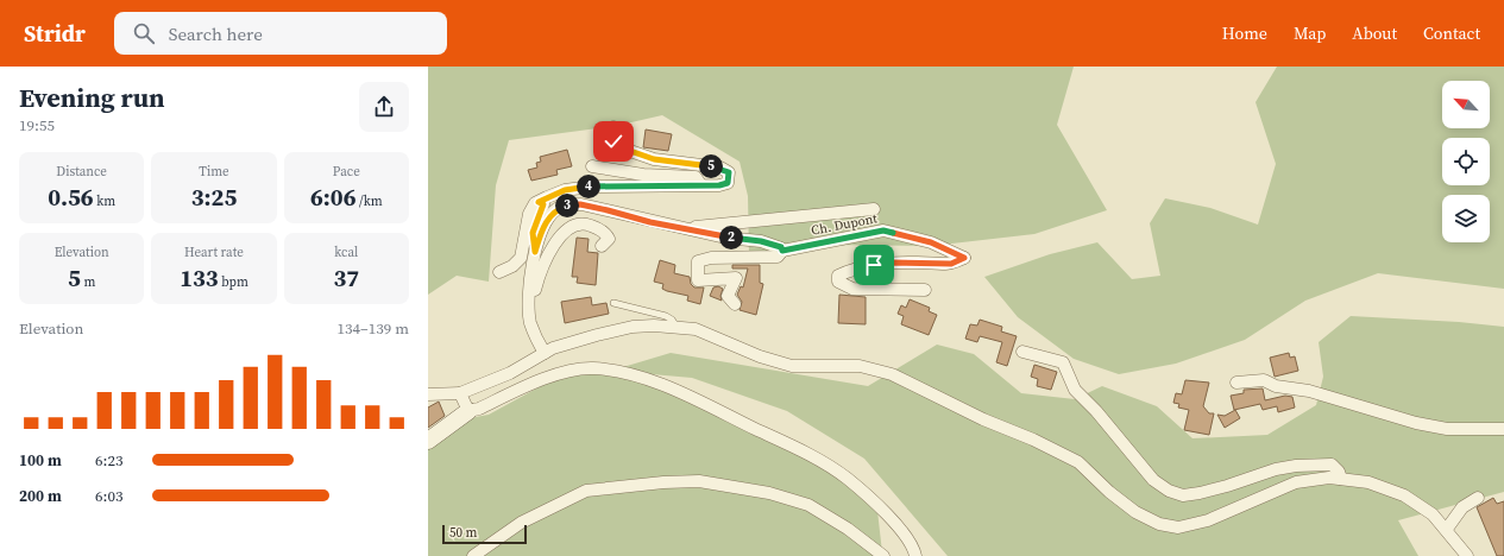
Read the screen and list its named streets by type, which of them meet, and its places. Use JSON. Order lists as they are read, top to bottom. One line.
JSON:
{"streets":{"street":["Ch. Dupont"]},"scale_bar":"50 m","north":"top left","page":{"header":"Stridr","search":"Search here","nav":["Home","Map","About","Contact"],"heading":["Evening run","19:55"],"stats":[["Distance","0.56 km"],["Time","3:25"],["Pace","6:06 /km"],["Elevation","5 m"],["Heart rate","133 bpm"],["kcal","37"]],"pins":["5","4","3","2"],"chart":["Elevation","134–139 m"],"list":[{"name":"100 m","note":"6:23"},{"name":"200 m","note":"6:03"}],"scale":"50 m"}}
